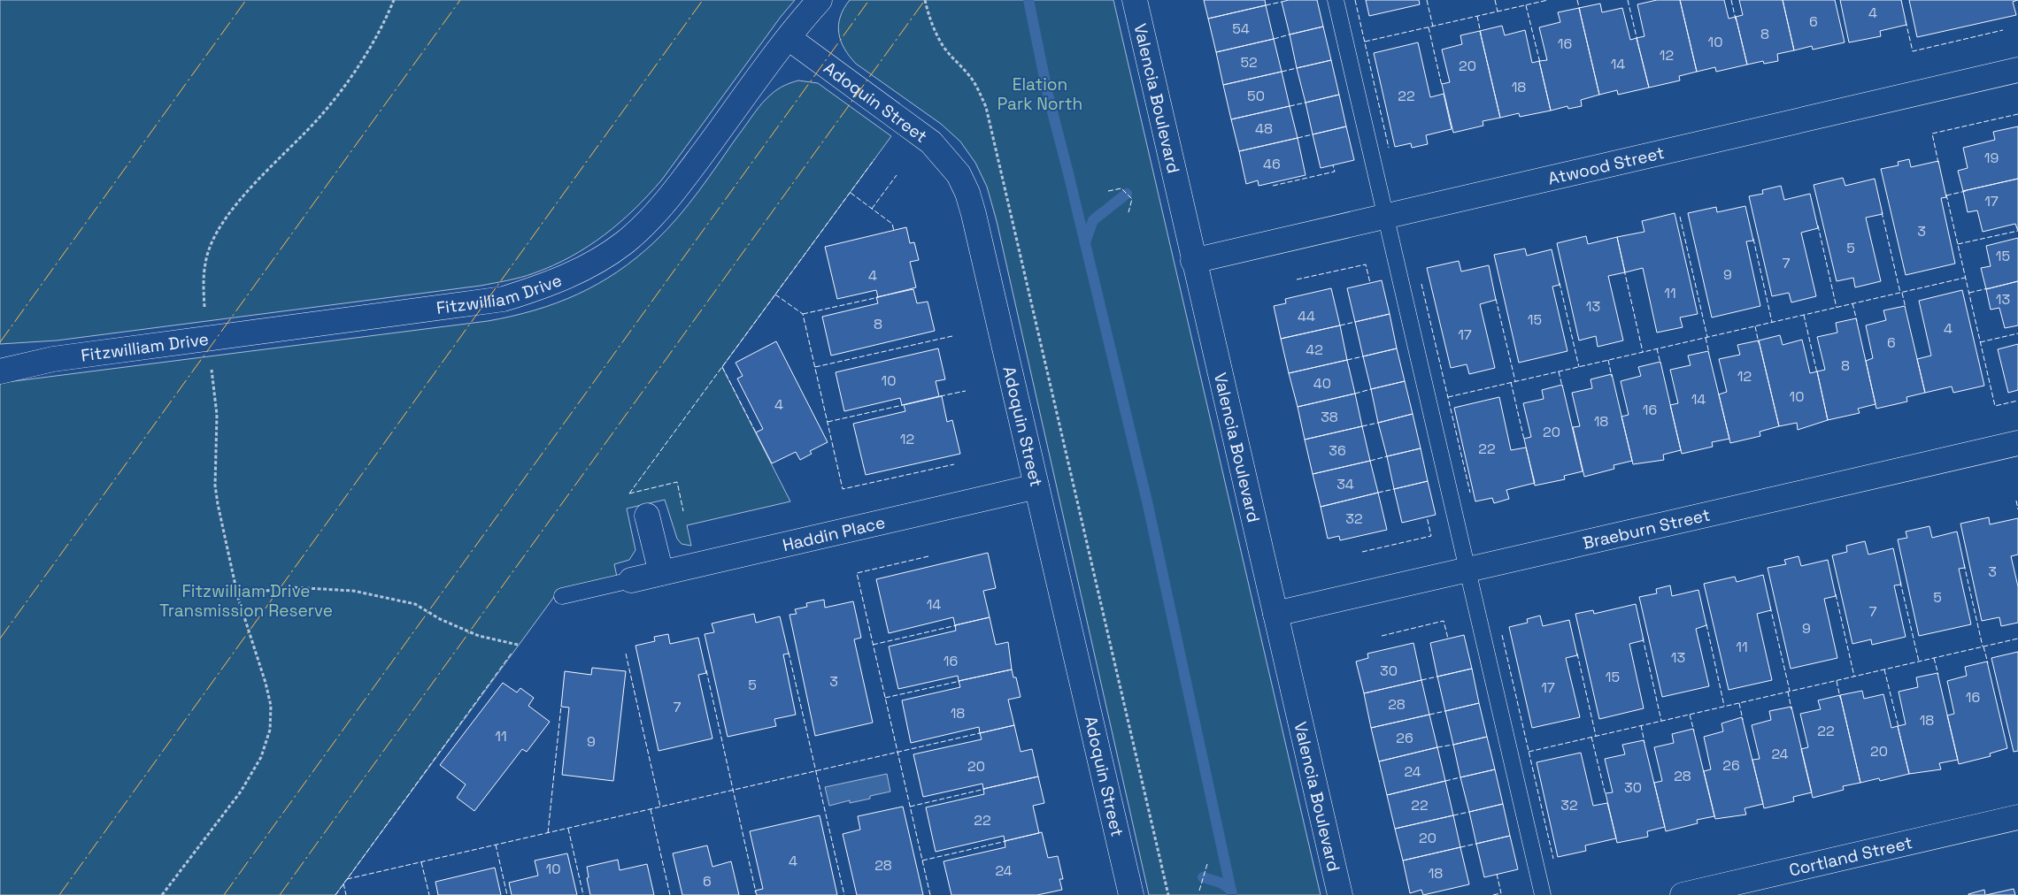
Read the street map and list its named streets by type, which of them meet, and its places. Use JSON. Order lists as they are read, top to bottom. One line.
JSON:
{"streets":{"street":["Valencia Boulevard","Adoquin Street","Atwood Street","Fitzwilliam Drive","Braeburn Street","Haddin Place","Cortland Street"]},"crossings":[["Valencia Boulevard","Atwood Street"],["Valencia Boulevard","Braeburn Street"],["Adoquin Street","Fitzwilliam Drive"],["Adoquin Street","Haddin Place"]],"parks":["Elation Park North","Fitzwilliam Drive Transmission Reserve"],"house_numbers":["4","6","54","8","10","16","12","52","14","20","18","50","22","48","19","46","17","3","5","15","7","9","4","11","13","13","44","15","8","4","17","6","42","8","12","10","40","10","14","4","16","38","18","20","12","22","36","34","32","3","5","14","7","9","11","13","16","30","15","3","5","17","16","28","7","18","18","22","11","26","9","20","24","26","20","24","28","30","22","32","22","20","4","28","10","24","18","6"]}
